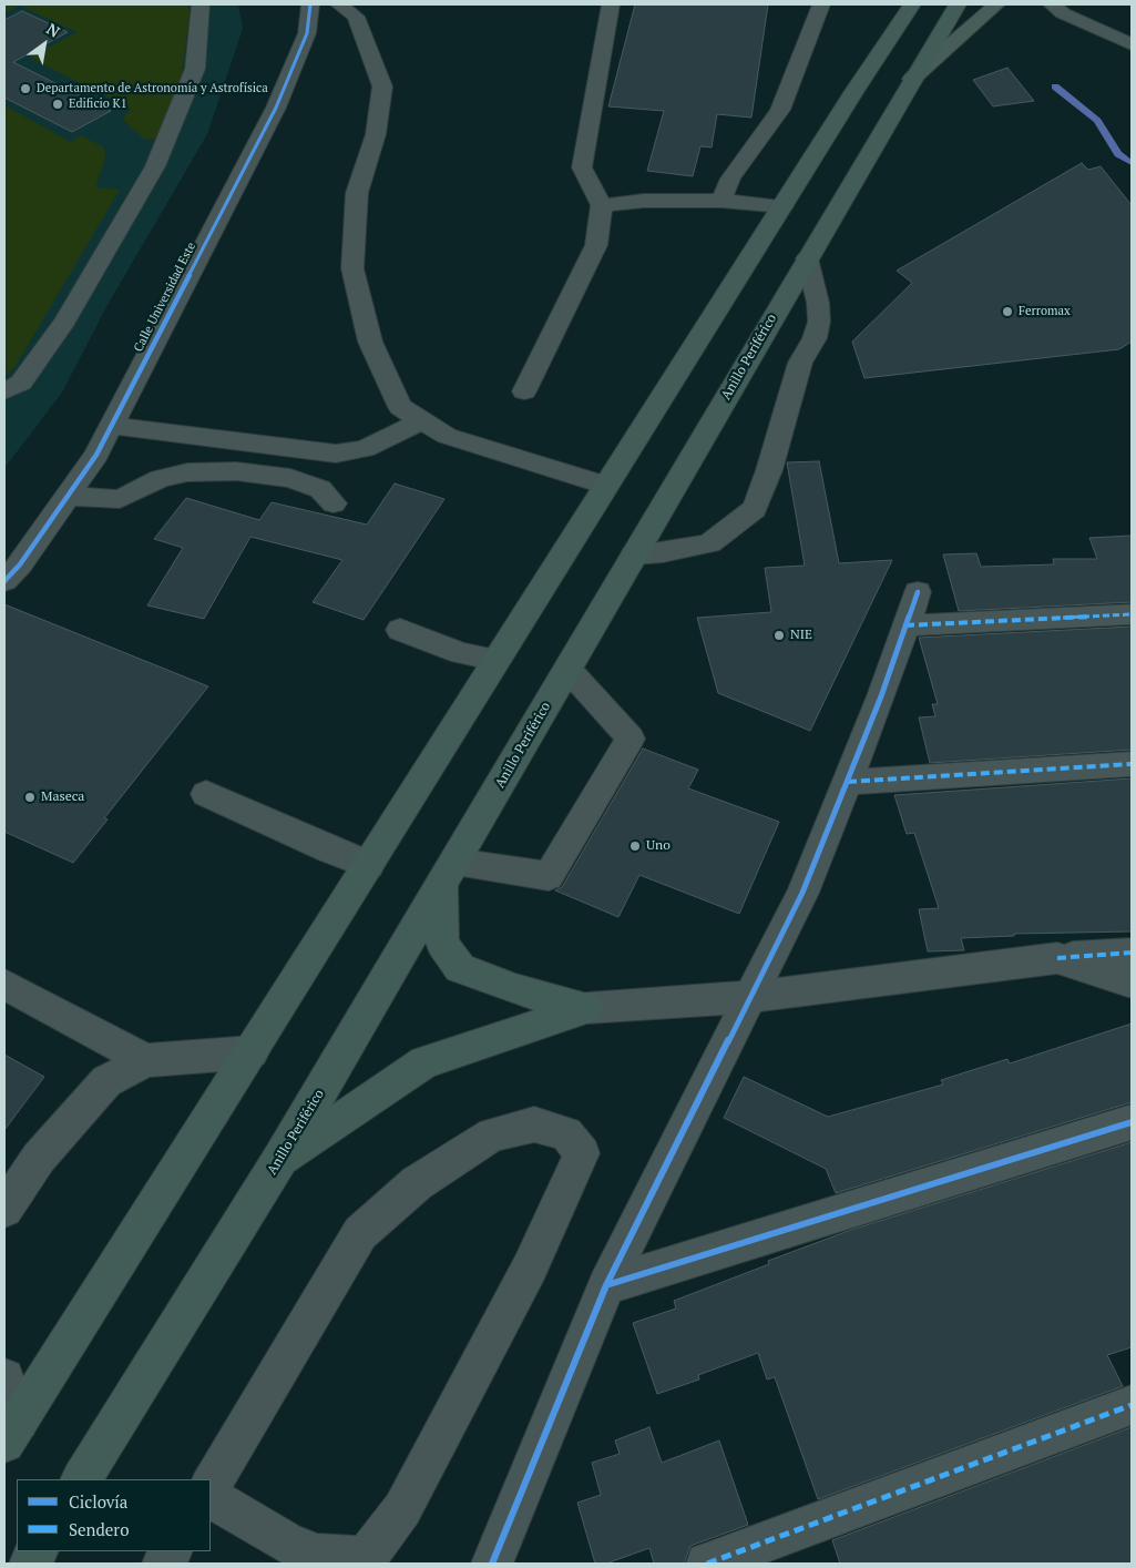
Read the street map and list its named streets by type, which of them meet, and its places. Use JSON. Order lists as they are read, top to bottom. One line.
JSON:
{"streets":{"highway":["Anillo Periférico"],"street":["Calle Universidad Este"]},"places":["Departamento de Astronomía y Astrofísica","Edificio K1","Ferromax","NIE","Maseca","Uno"],"legend":["Ciclovía","Sendero"],"north":"top right"}
